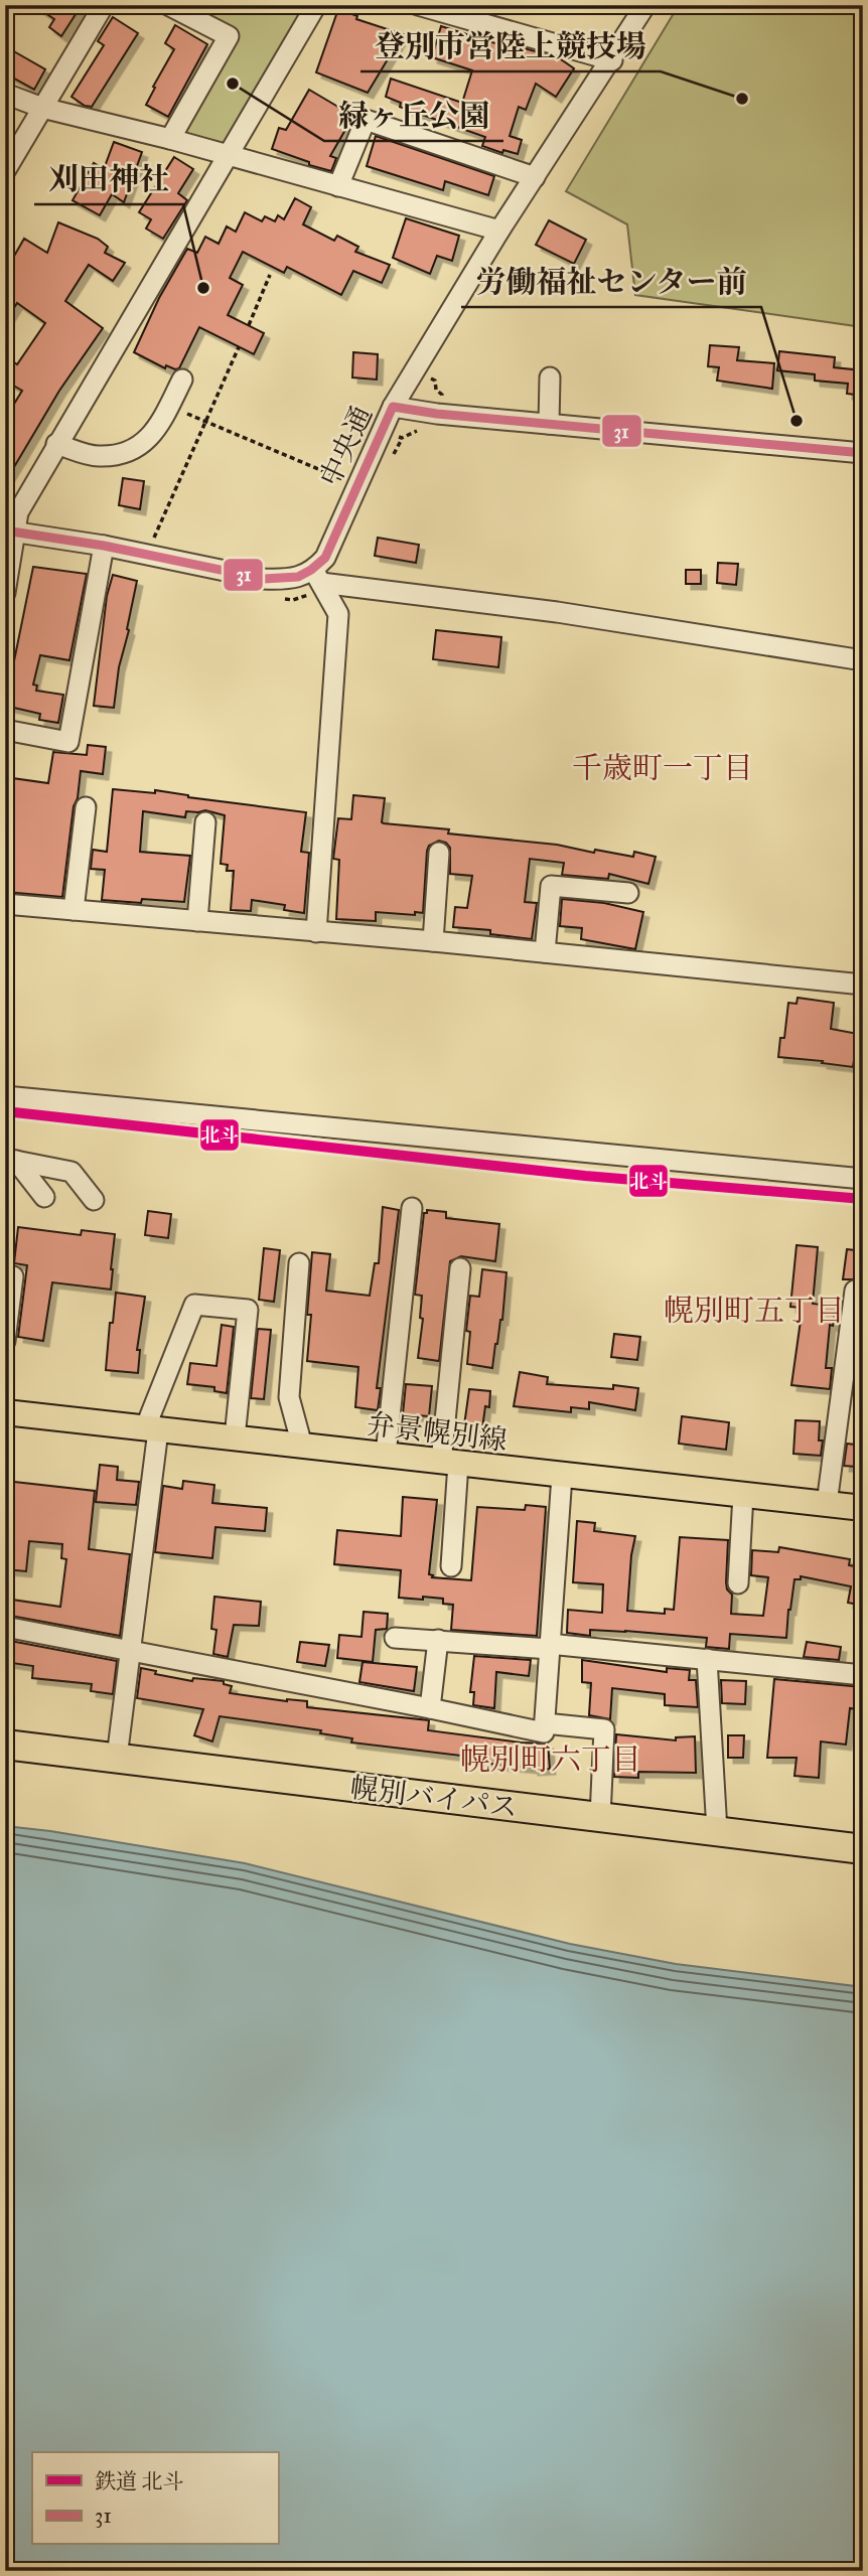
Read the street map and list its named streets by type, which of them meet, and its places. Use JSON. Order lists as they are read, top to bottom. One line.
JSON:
{"streets":{"highway":["幌別バイパス"],"main road":["弁景幌別線"],"street":["中央通"]},"districts":["千歳町一丁目","幌別町五丁目","幌別町六丁目"],"places":["緑ヶ丘公園","登別市営陸上競技場","刈田神社","労働福祉センター前"],"lines":["transit line 31","rail line 北斗"],"legend":["鉄道 北斗","31"]}
